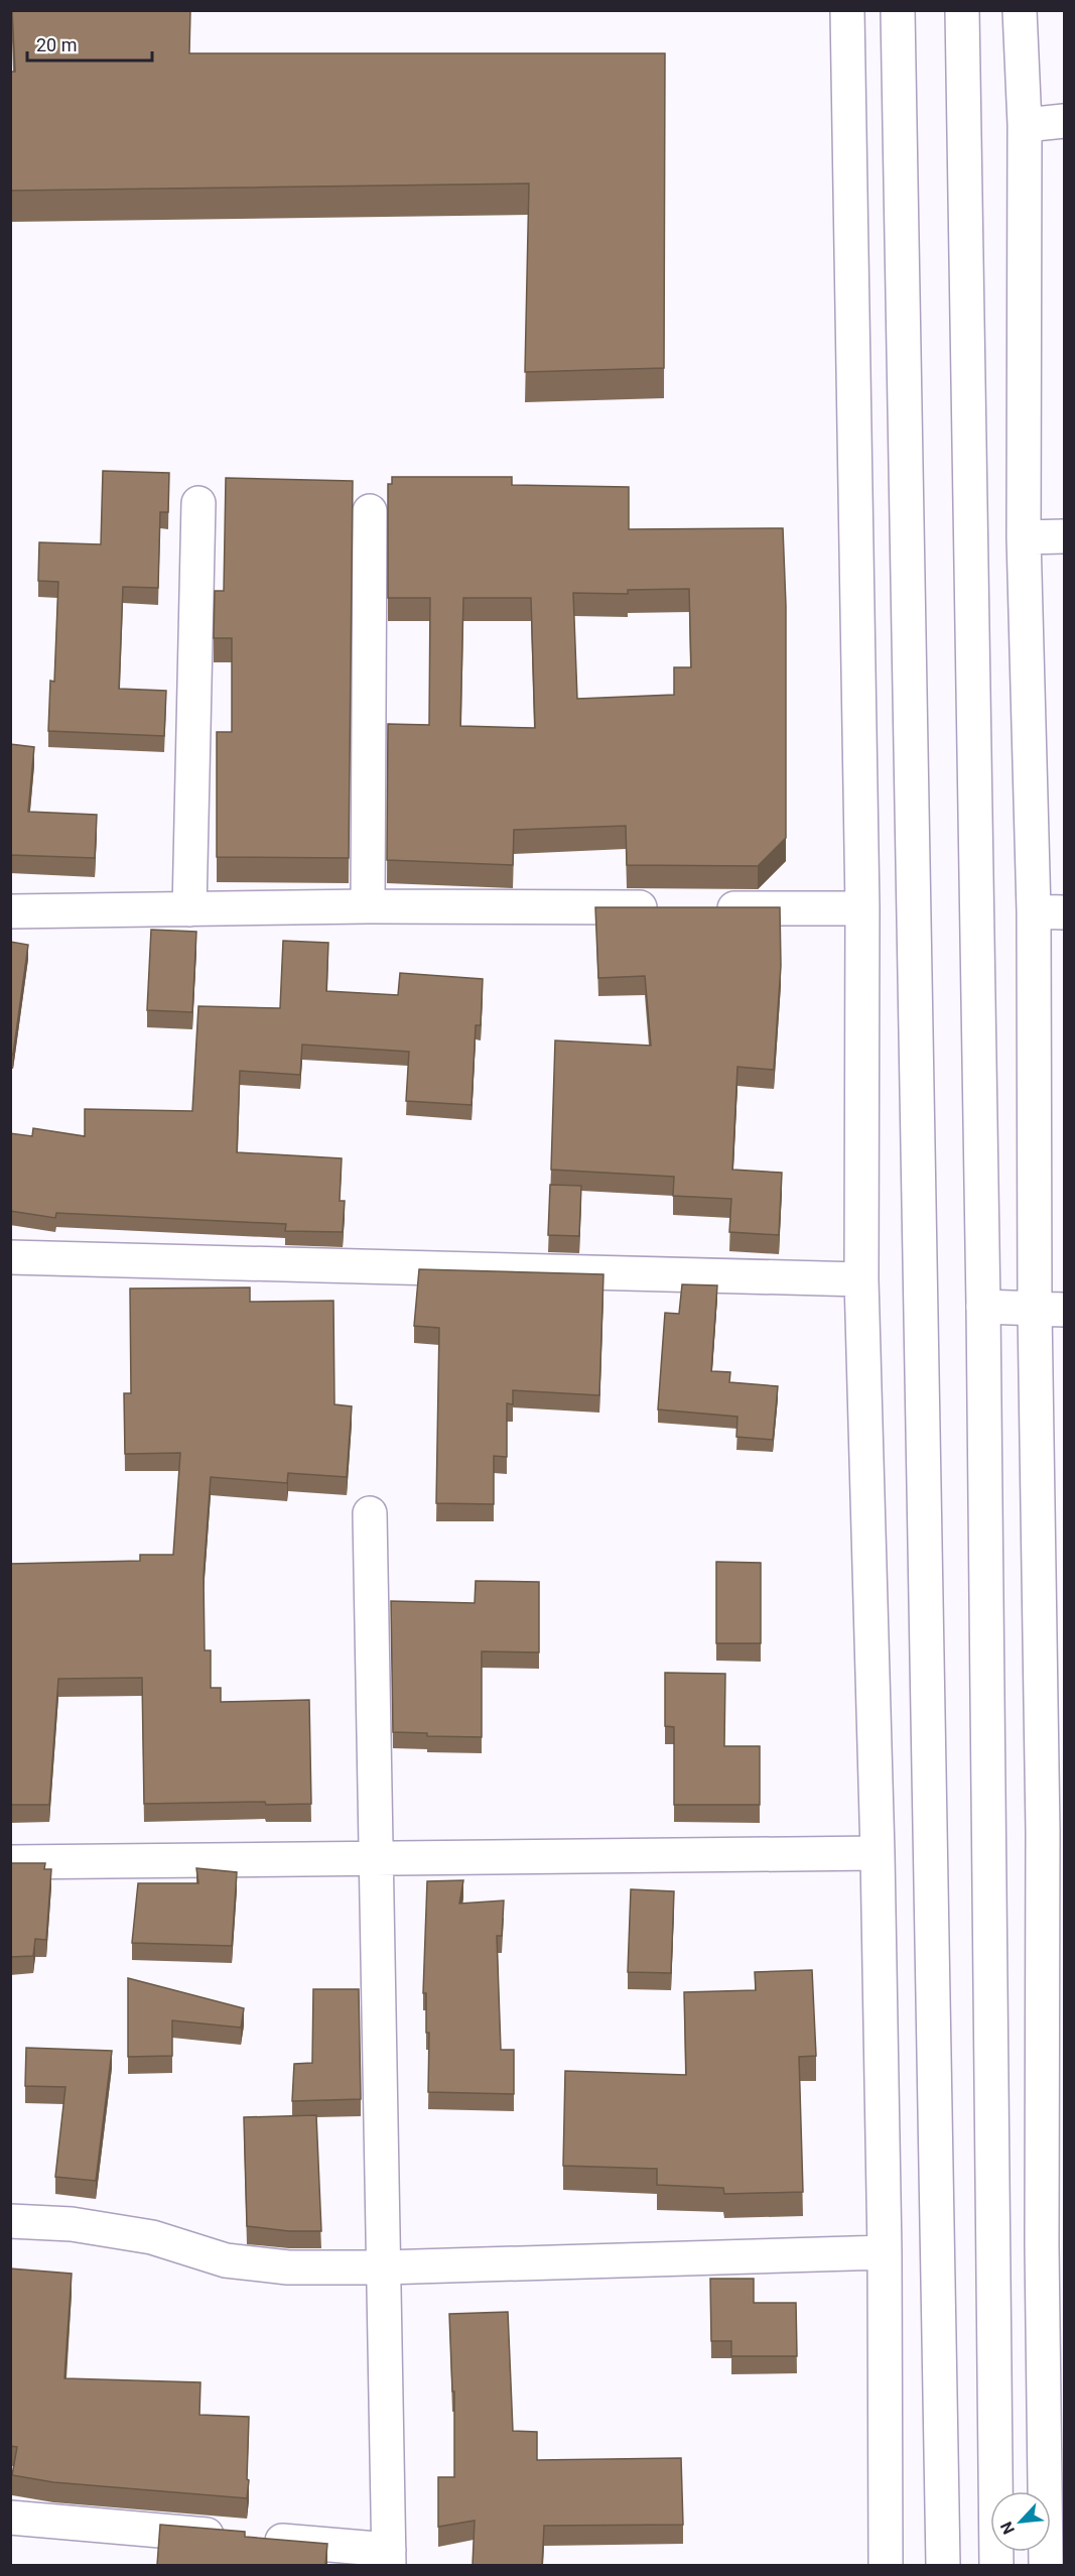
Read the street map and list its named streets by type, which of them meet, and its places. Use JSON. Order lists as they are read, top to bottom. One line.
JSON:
{"scale_bar":"20 m","north":"bottom left"}
